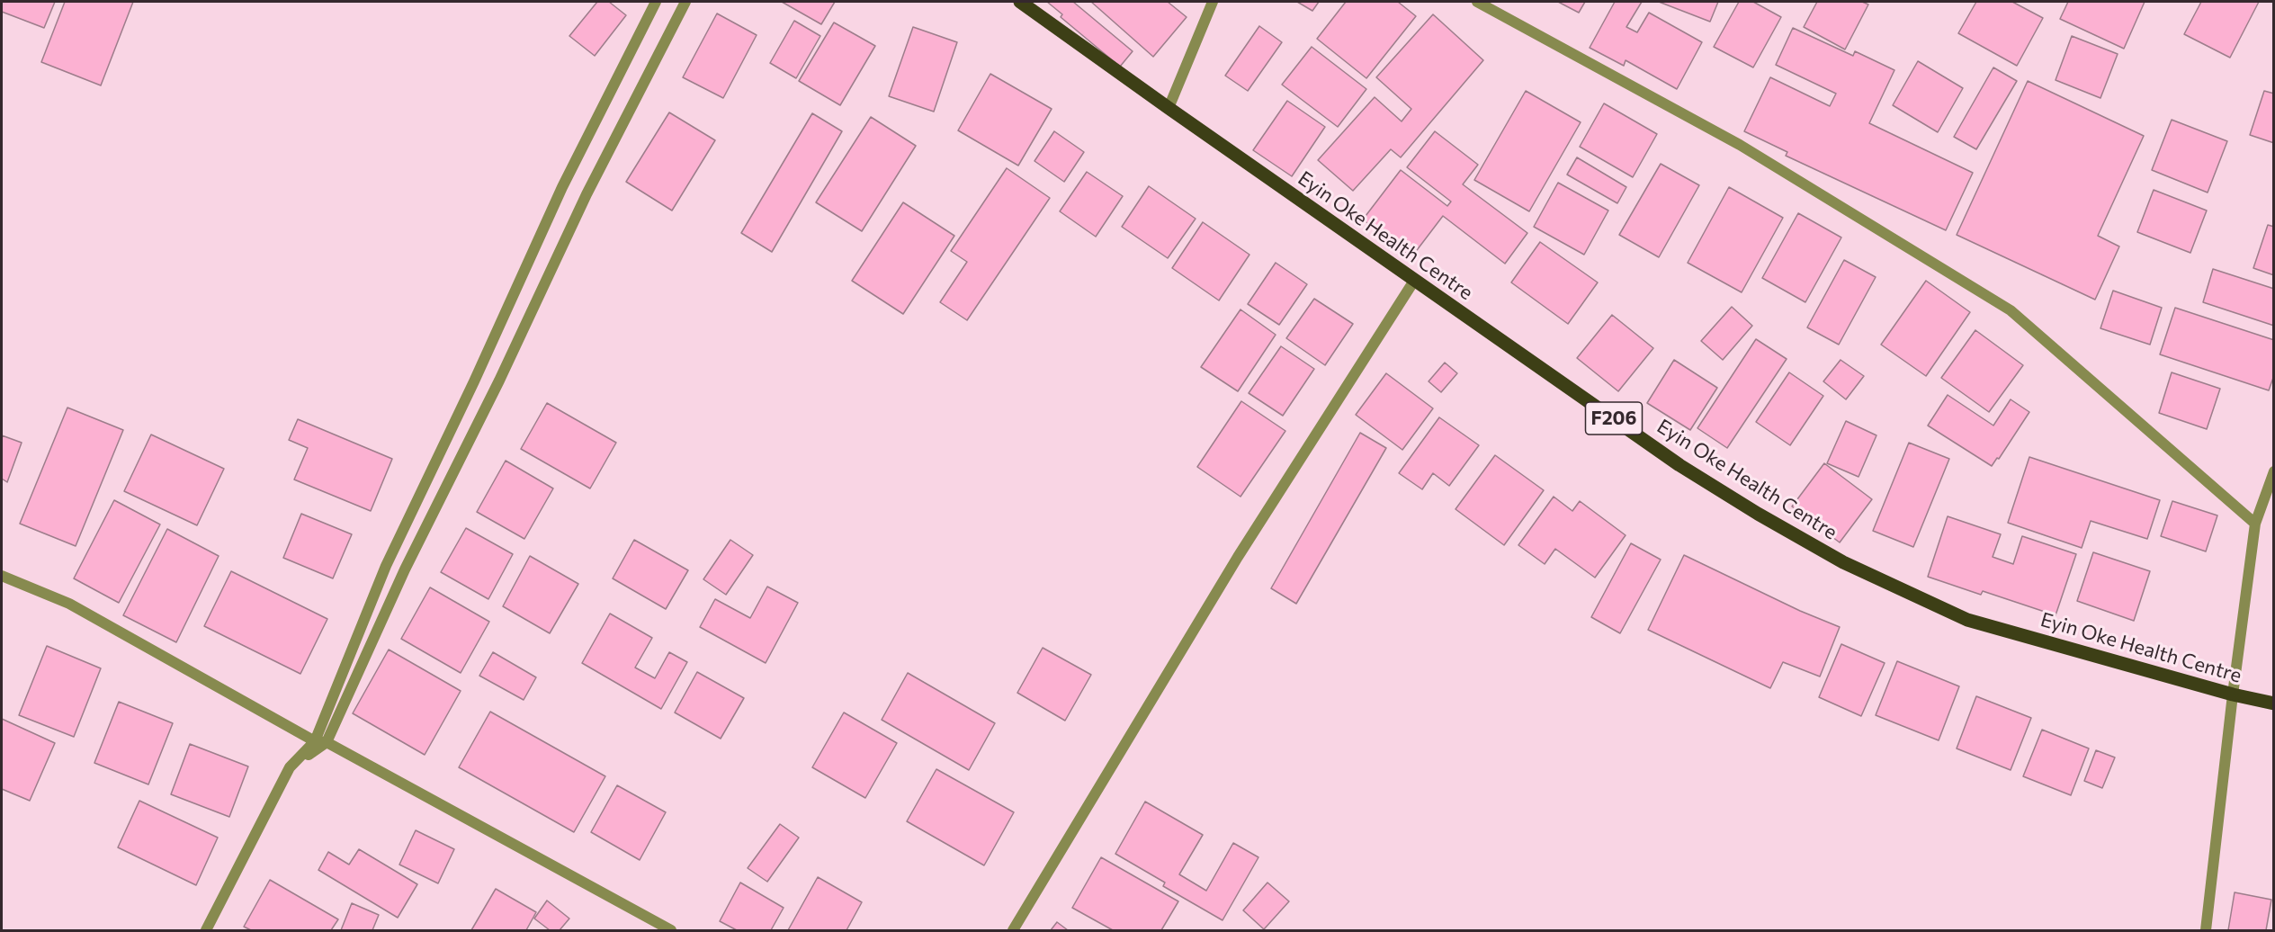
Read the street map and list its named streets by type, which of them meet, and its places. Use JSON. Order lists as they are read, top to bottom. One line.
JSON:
{"streets":{"main road":["Eyin Oke Health Centre","F206"]}}
